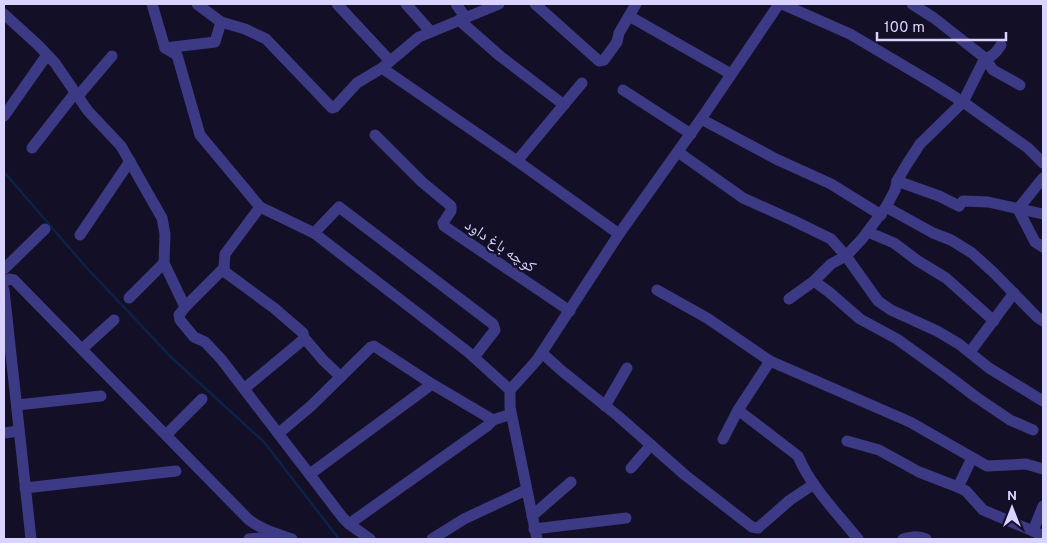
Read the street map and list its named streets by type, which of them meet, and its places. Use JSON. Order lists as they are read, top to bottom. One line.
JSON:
{"streets":{"street":["کوچه باغ داود"]},"scale_bar":"100 m","north":"top"}
